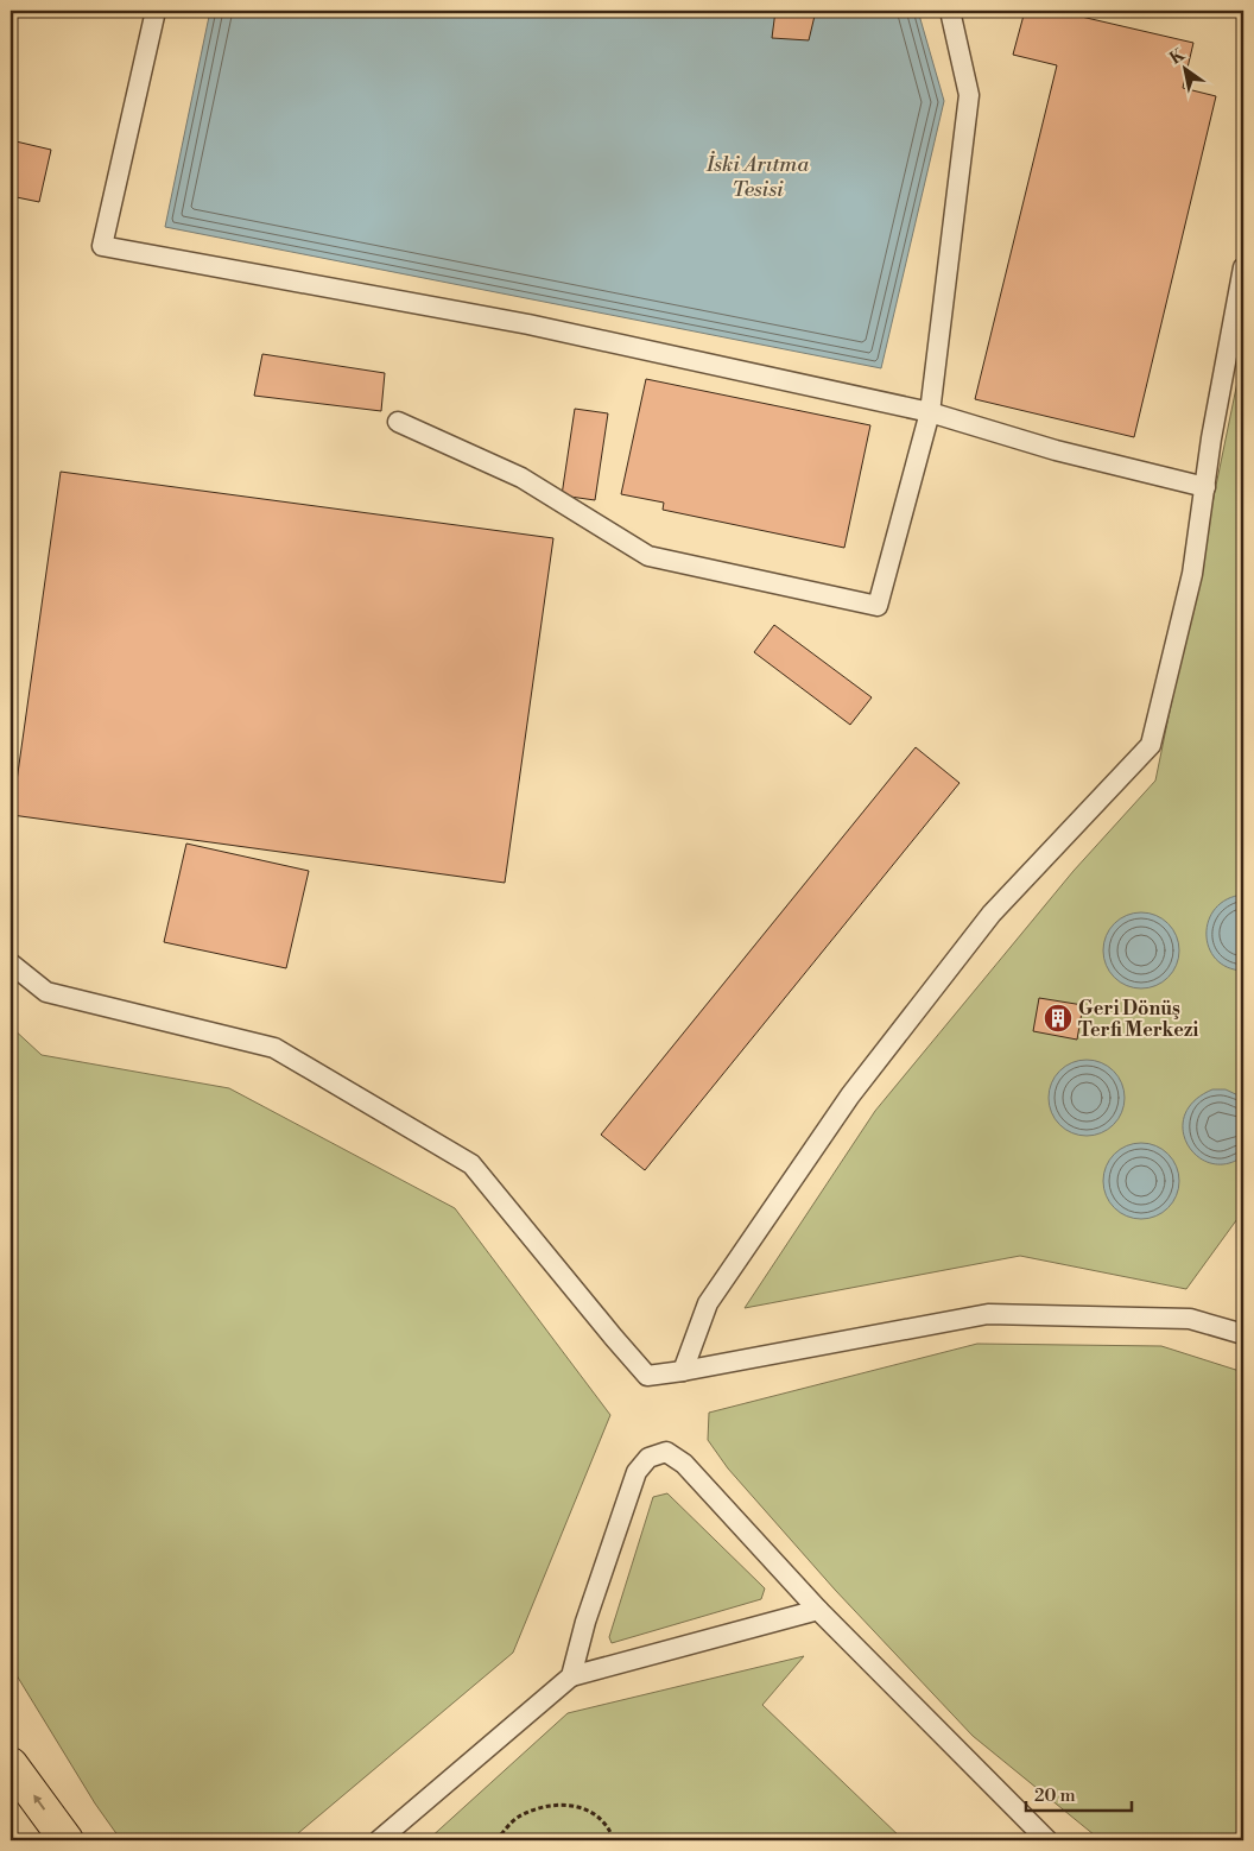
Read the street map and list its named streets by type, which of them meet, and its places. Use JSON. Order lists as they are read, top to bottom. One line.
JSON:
{"water":["İski Arıtma Tesisi"],"places":{"building":["Geri Dönüş Terfi Merkezi"]},"scale_bar":"20 m","north":"top left"}
